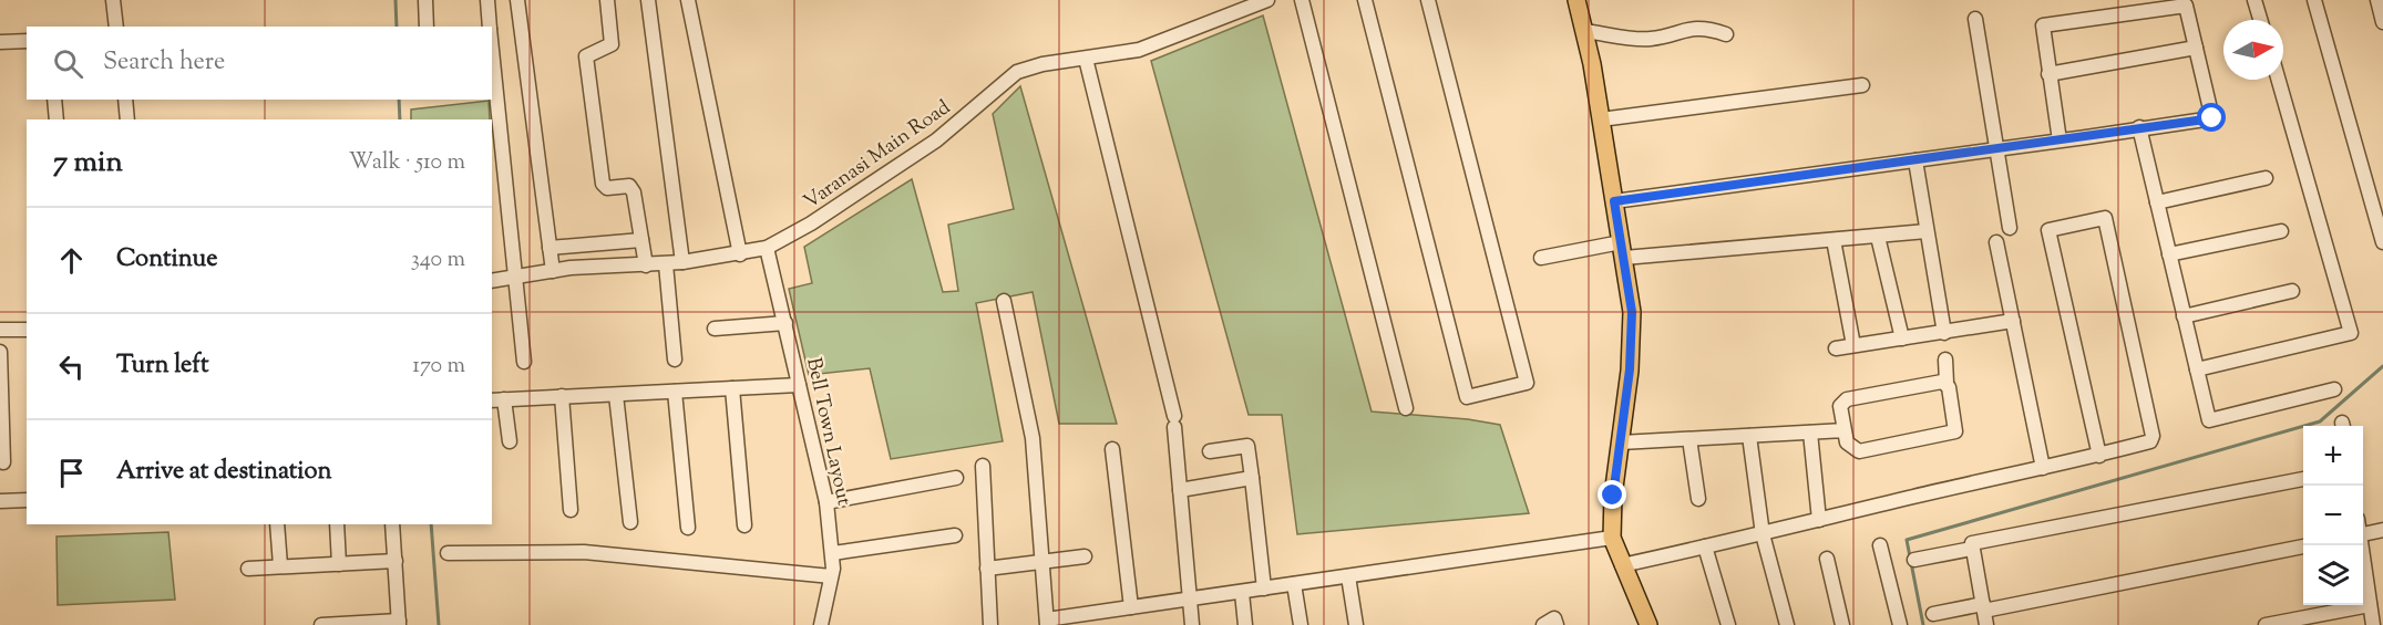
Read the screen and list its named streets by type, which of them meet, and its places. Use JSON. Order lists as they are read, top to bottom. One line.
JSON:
{"streets":{"street":["Varanasi Main Road","Bell Town Layout"]},"crossings":[["Varanasi Main Road","Bell Town Layout"]],"north":"right","page":{"search":"Search here","heading":["7 min","Walk · 510 m"],"list":[["Continue","340 m"],["Turn left","170 m"],"Arrive at destination"],"map_buttons":["+","−"]}}
